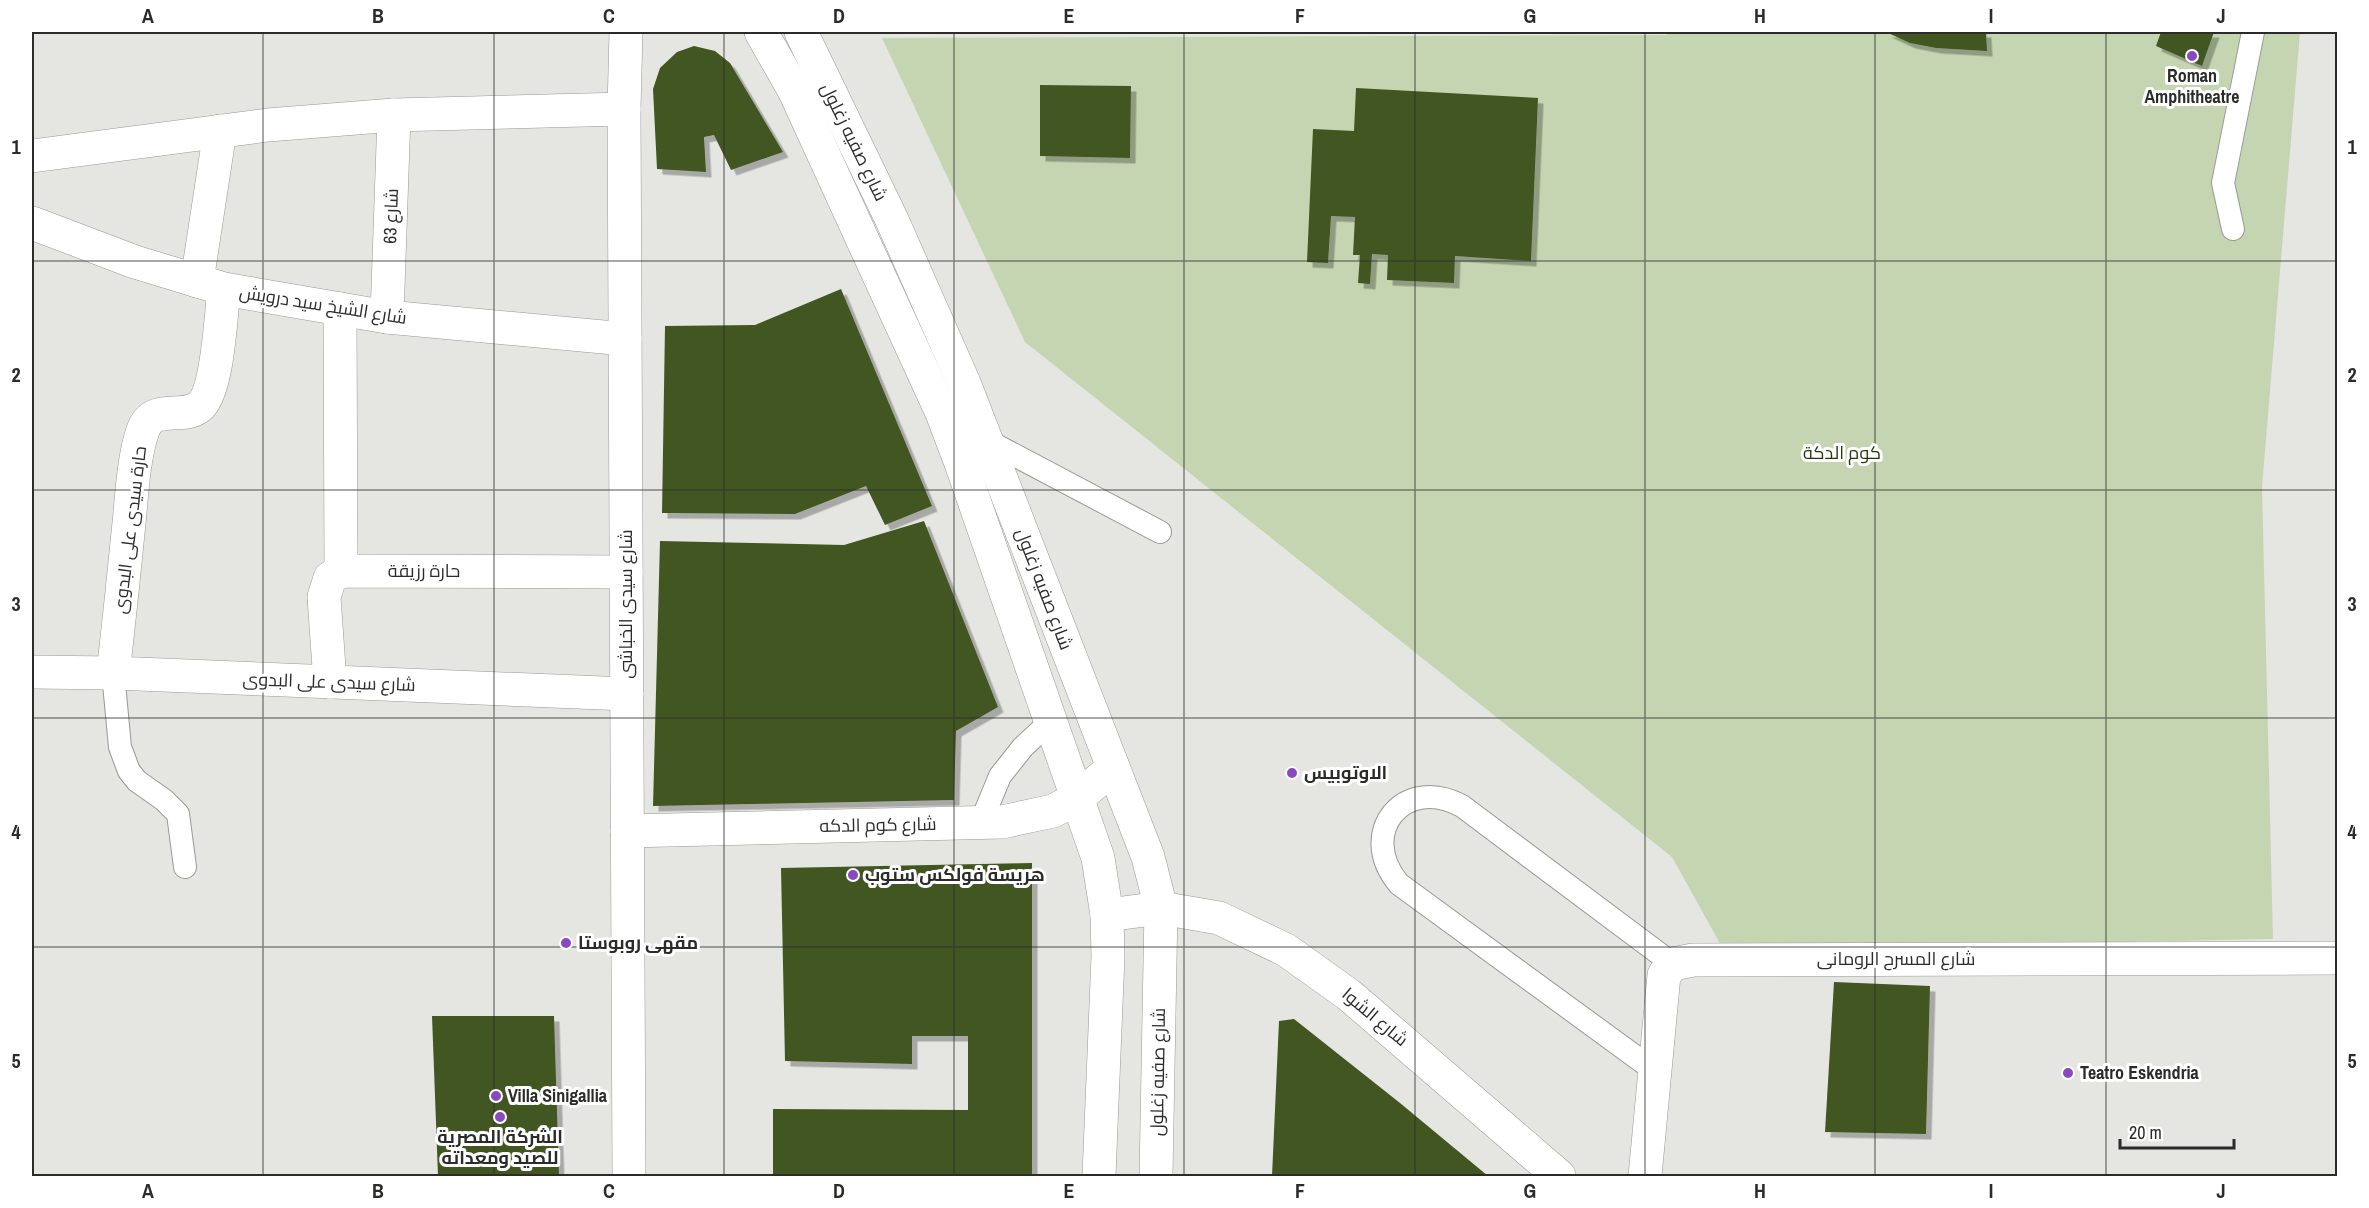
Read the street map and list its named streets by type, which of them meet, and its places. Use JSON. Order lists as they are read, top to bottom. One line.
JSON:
{"streets":{"street":["شارع صفيه زغلول","شارع 63","شارع الشيخ سيد درويش","حارة سيدى على البدوى","حارة رزيقة","شارع سيدى الخباشى","شارع سيدى على البدوى","شارع كوم الدكه","شارع المسرح الرومانى","شارع الشوا"]},"crossings":[["شارع صفيه زغلول","شارع كوم الدكه"],["شارع صفيه زغلول","شارع الشوا"],["شارع 63","شارع الشيخ سيد درويش"],["شارع الشيخ سيد درويش","حارة سيدى على البدوى"],["شارع الشيخ سيد درويش","شارع سيدى الخباشى"],["حارة سيدى على البدوى","شارع سيدى على البدوى"],["حارة رزيقة","شارع سيدى الخباشى"],["شارع سيدى الخباشى","شارع سيدى على البدوى"],["شارع سيدى الخباشى","شارع كوم الدكه"]],"parks":["كوم الدكة"],"places":["Roman Amphitheatre","الاوتوبيس","هريسة فولكس ستوب","مقهى روبوستا","Teatro Eskendria","Villa Sinigallia","الشركة المصرية للصيد ومعداته"],"scale_bar":"20 m","grid":{"columns":["A","B","C","D","E","F","G","H","I","J"],"rows":["1","2","3","4","5"]}}
